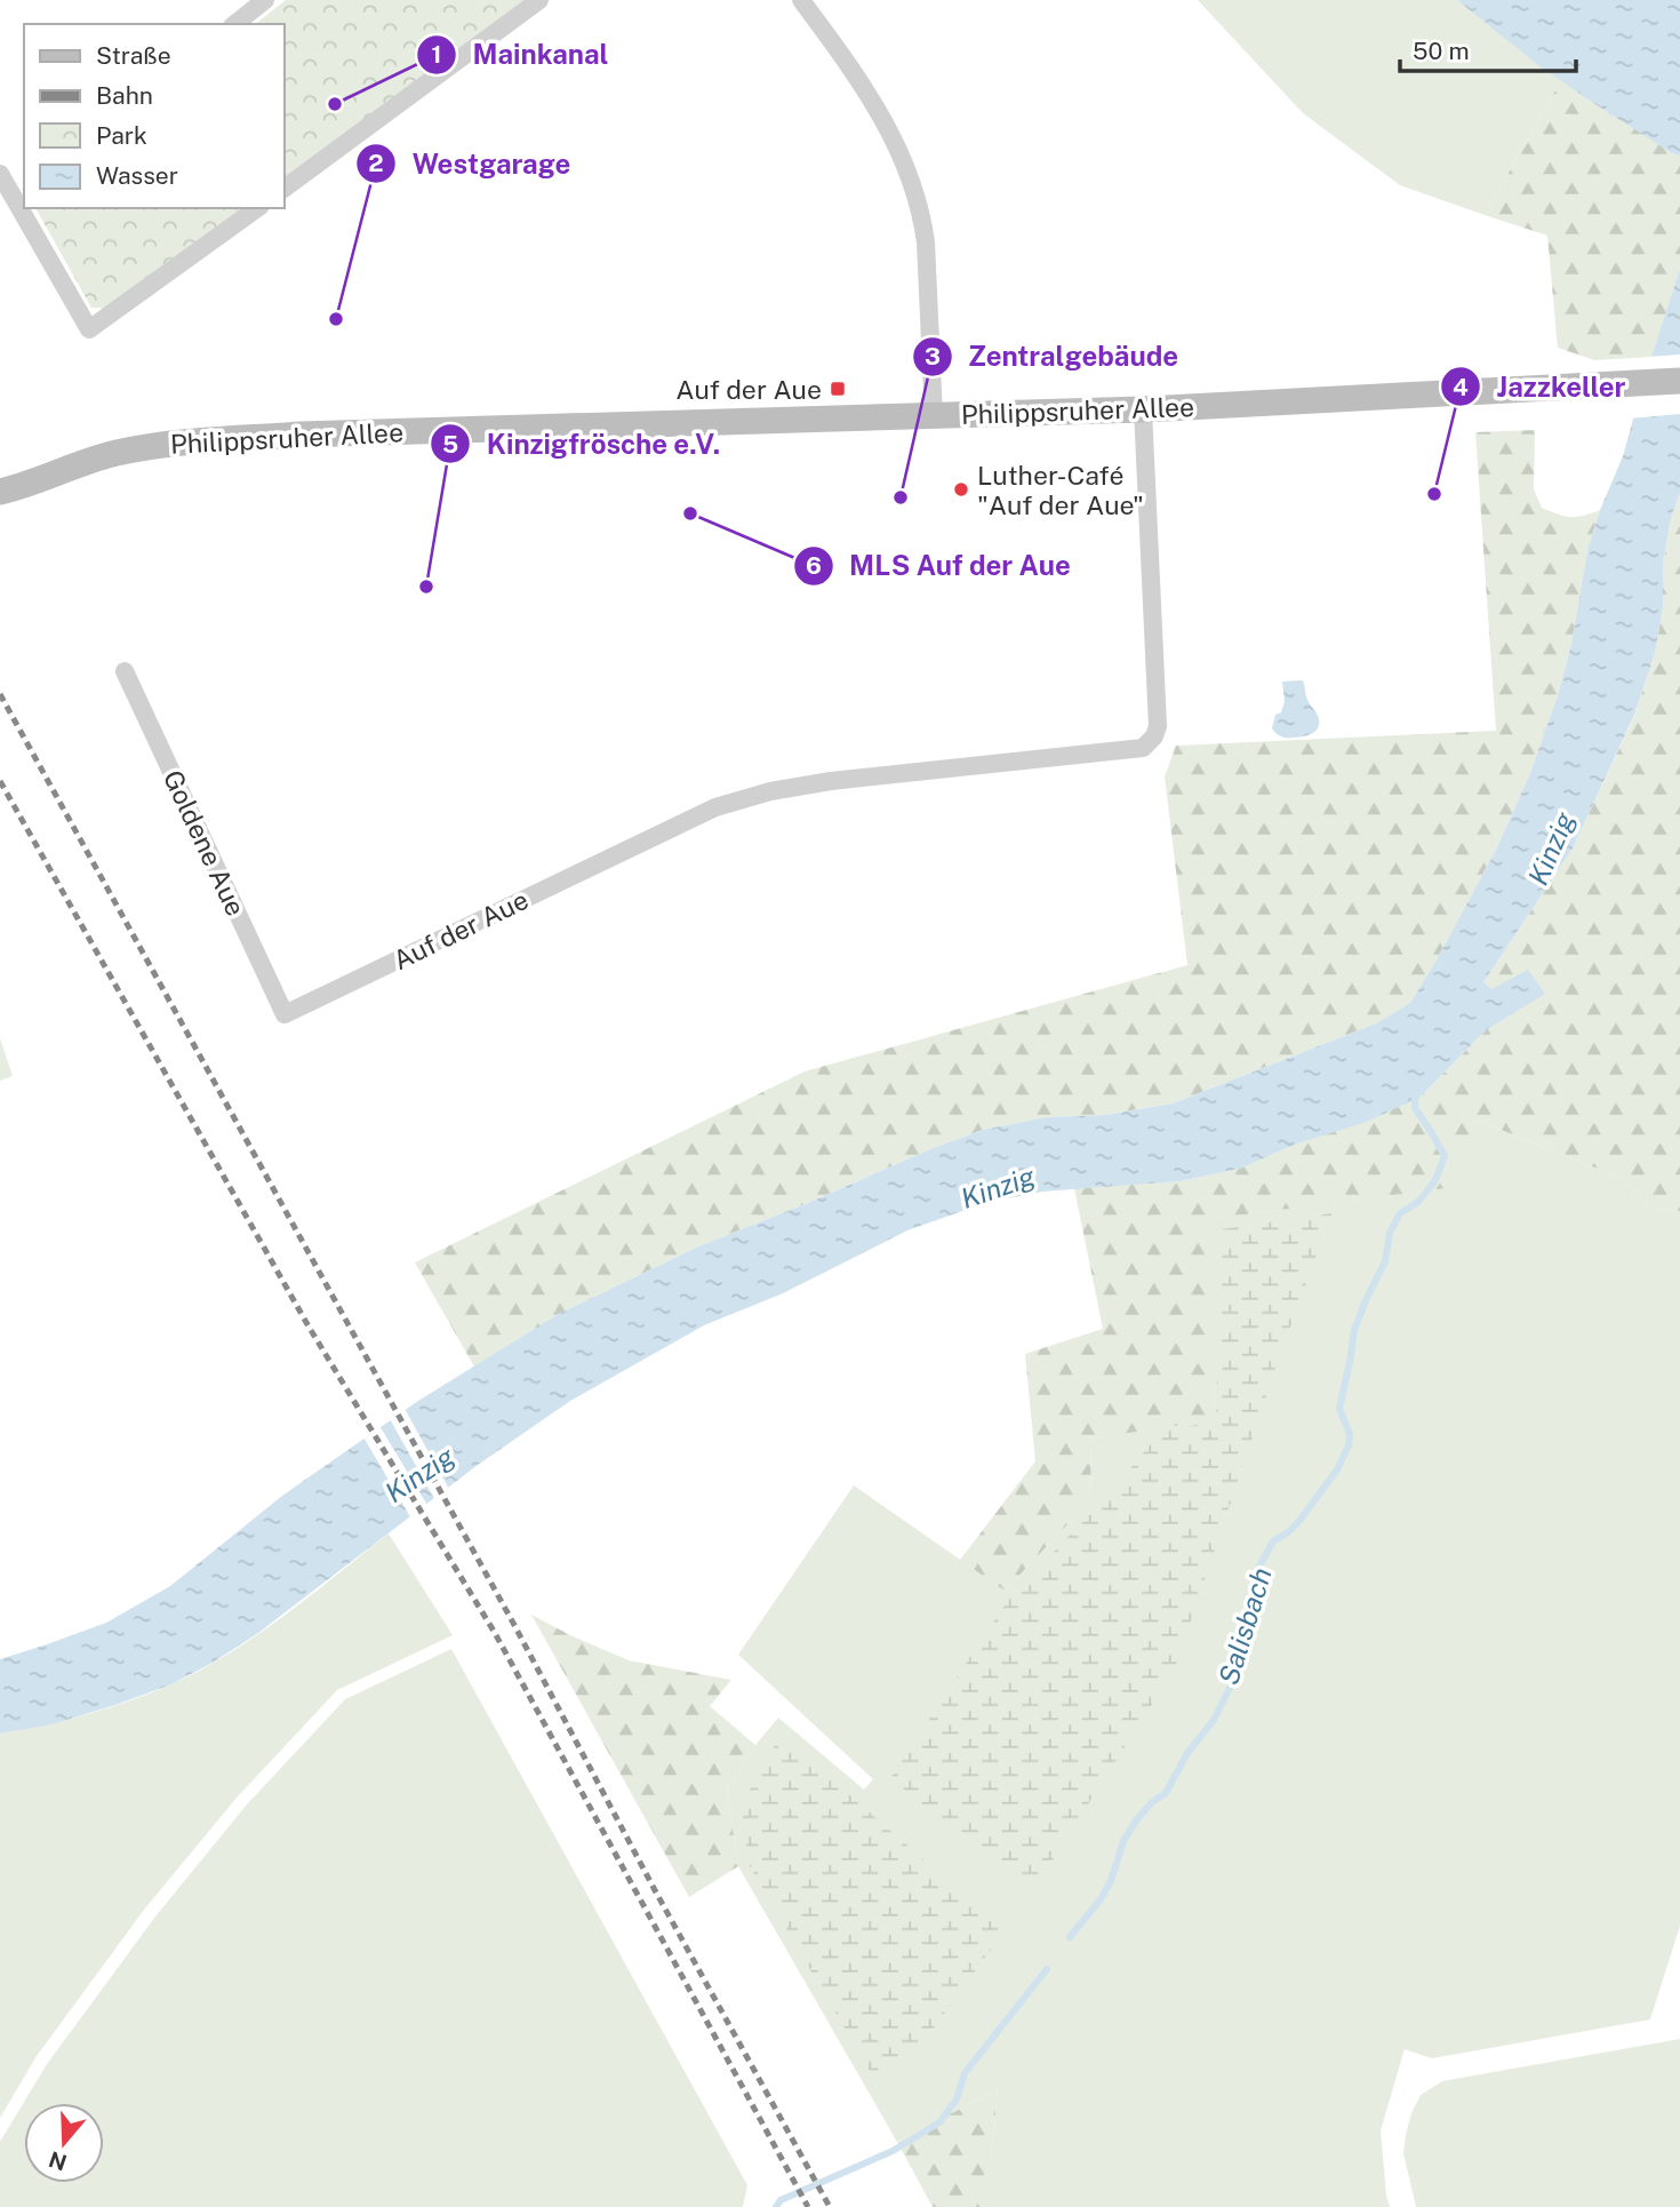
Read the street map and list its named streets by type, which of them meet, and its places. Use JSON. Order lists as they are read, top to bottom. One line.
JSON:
{"streets":{"main road":["Philippsruher Allee"],"street":["Goldene Aue","Auf der Aue"]},"crossings":[["Philippsruher Allee","Auf der Aue"],["Goldene Aue","Auf der Aue"]],"water":["Kinzig","Salisbach"],"places":{"other":["Mainkanal","Westgarage","Luther-Café \"Auf der Aue\"","Jazzkeller","Zentralgebäude","MLS Auf der Aue","Kinzigfrösche e.V."],"transit":["Auf der Aue"]},"legend":["Straße","Bahn","Park","Wasser"],"scale_bar":"50 m","north":"bottom"}
